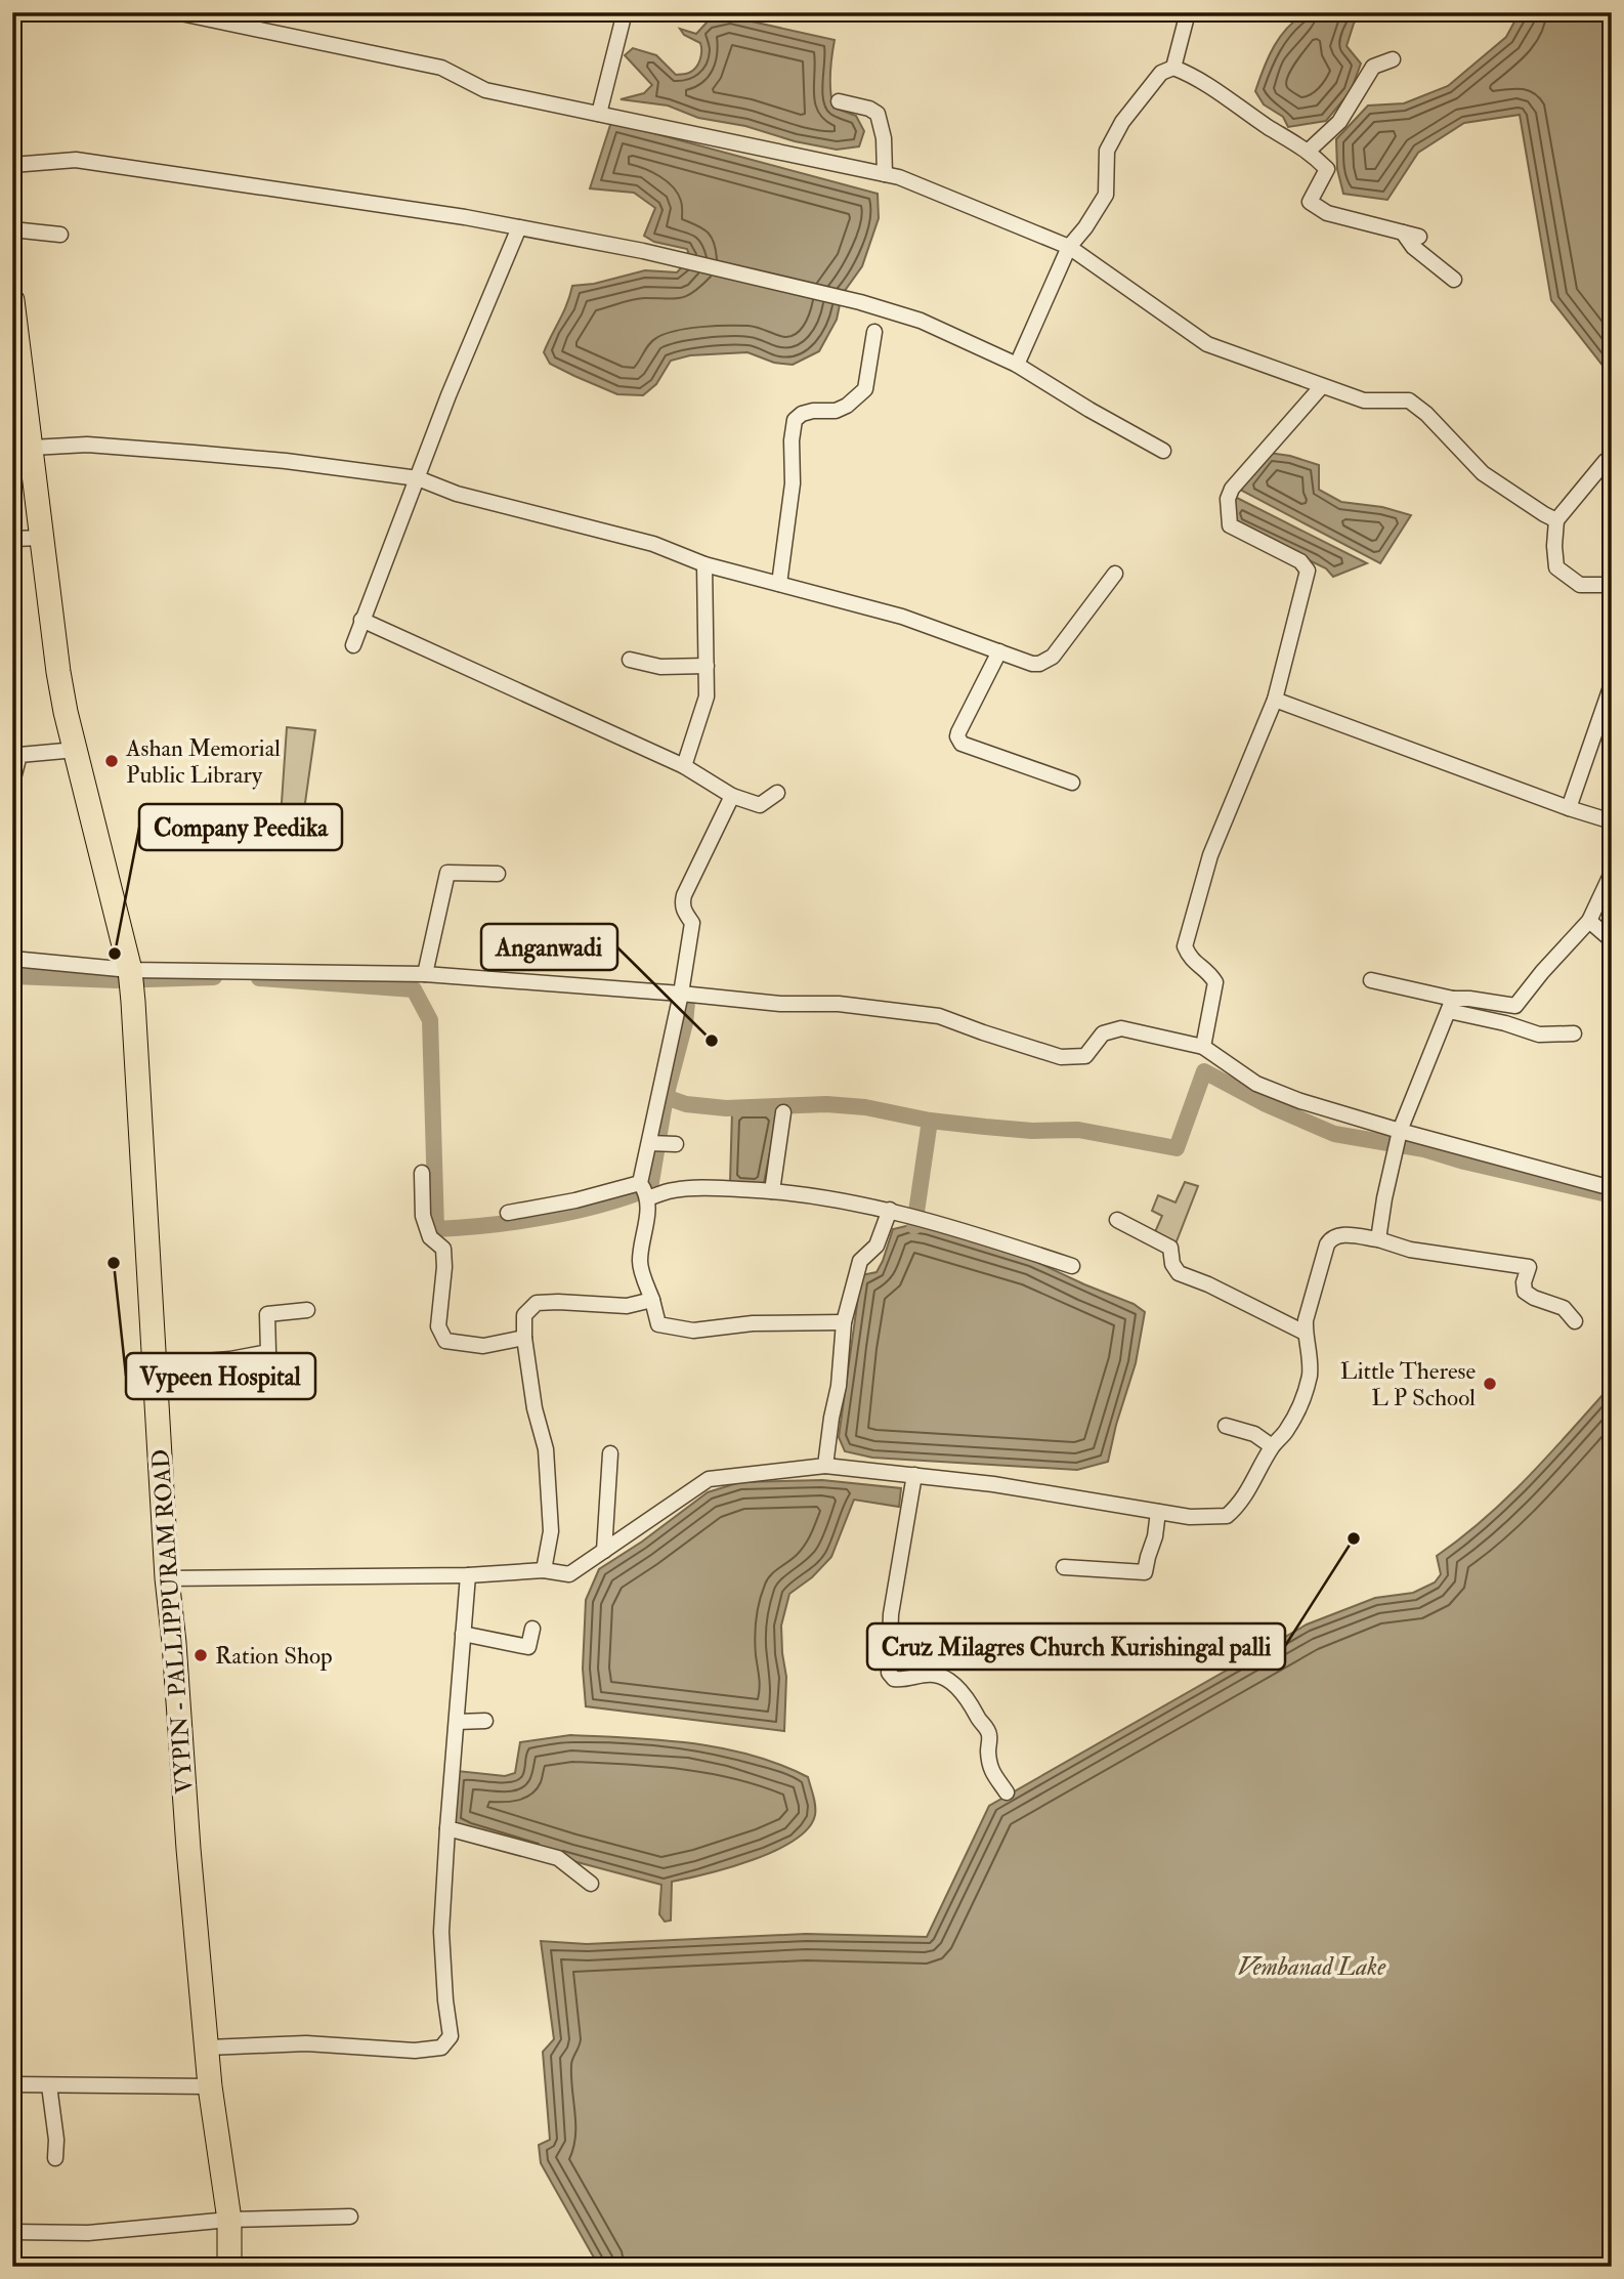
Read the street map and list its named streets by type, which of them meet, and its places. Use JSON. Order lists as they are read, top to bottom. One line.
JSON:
{"streets":{"main road":["VYPIN - PALLIPPURAM ROAD"]},"water":["Vembanad Lake"],"places":["Ashan Memorial Public Library","Company Peedika","Anganwadi","Vypeen Hospital","Little Therese L P School","Cruz Milagres Church Kurishingal palli","Ration Shop"]}
